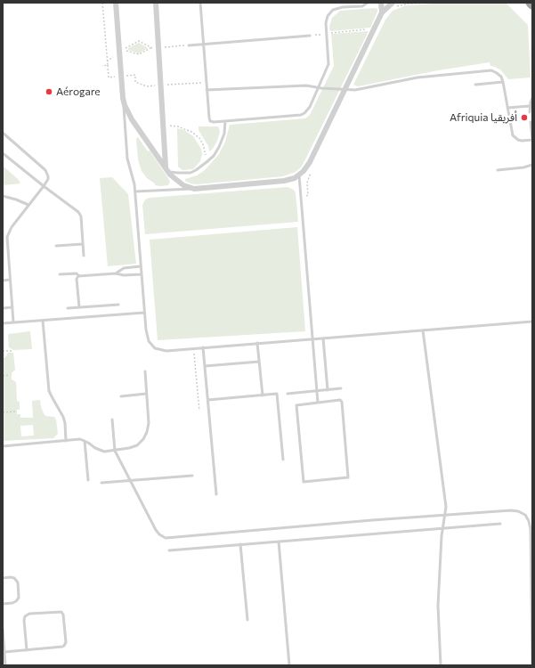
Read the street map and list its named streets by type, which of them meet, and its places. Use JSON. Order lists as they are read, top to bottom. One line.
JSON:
{"places":["Aérogare","Afriquia أفريقيا"]}
